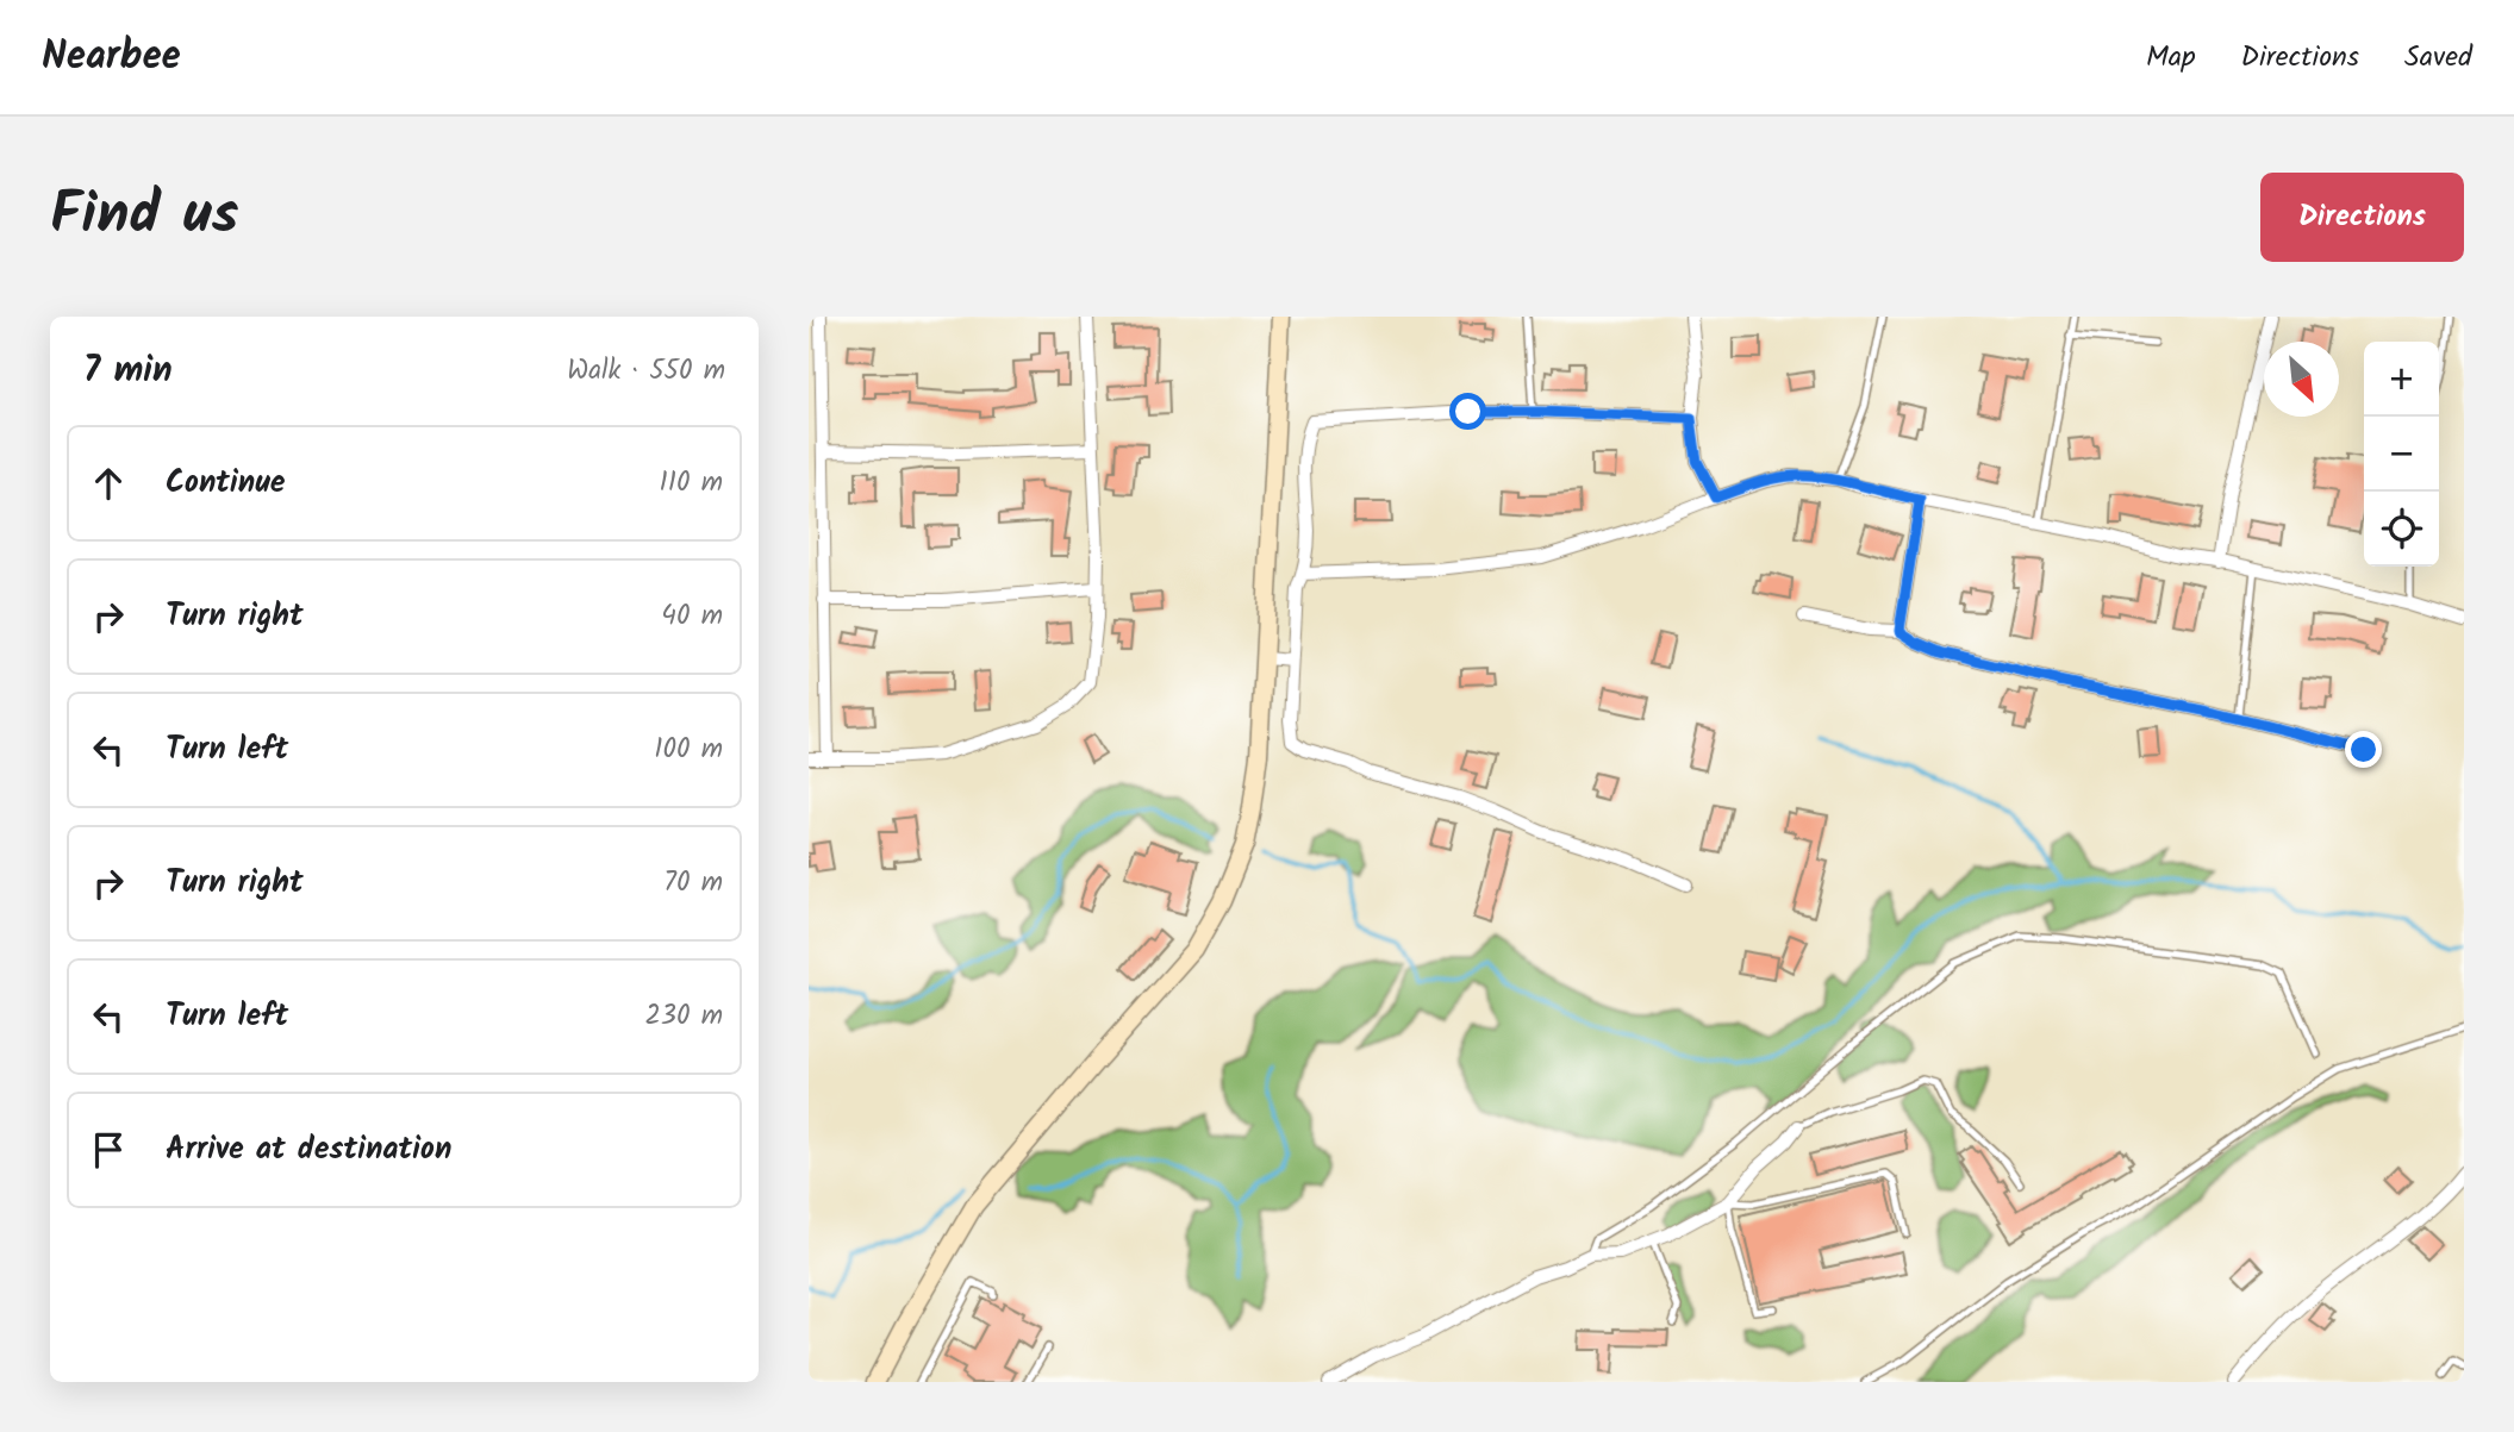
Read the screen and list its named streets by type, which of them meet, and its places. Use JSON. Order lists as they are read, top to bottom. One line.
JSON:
{"north":"bottom right","page":{"header":"Nearbee","nav":["Map","Directions","Saved"],"title":"Find us","buttons":"Directions","heading":["7 min","Walk · 550 m"],"map_buttons":["+","−"],"list":[["Continue","110 m"],["Turn right","40 m"],["Turn left","100 m"],["Turn right","70 m"],["Turn left","230 m"],"Arrive at destination"]}}
